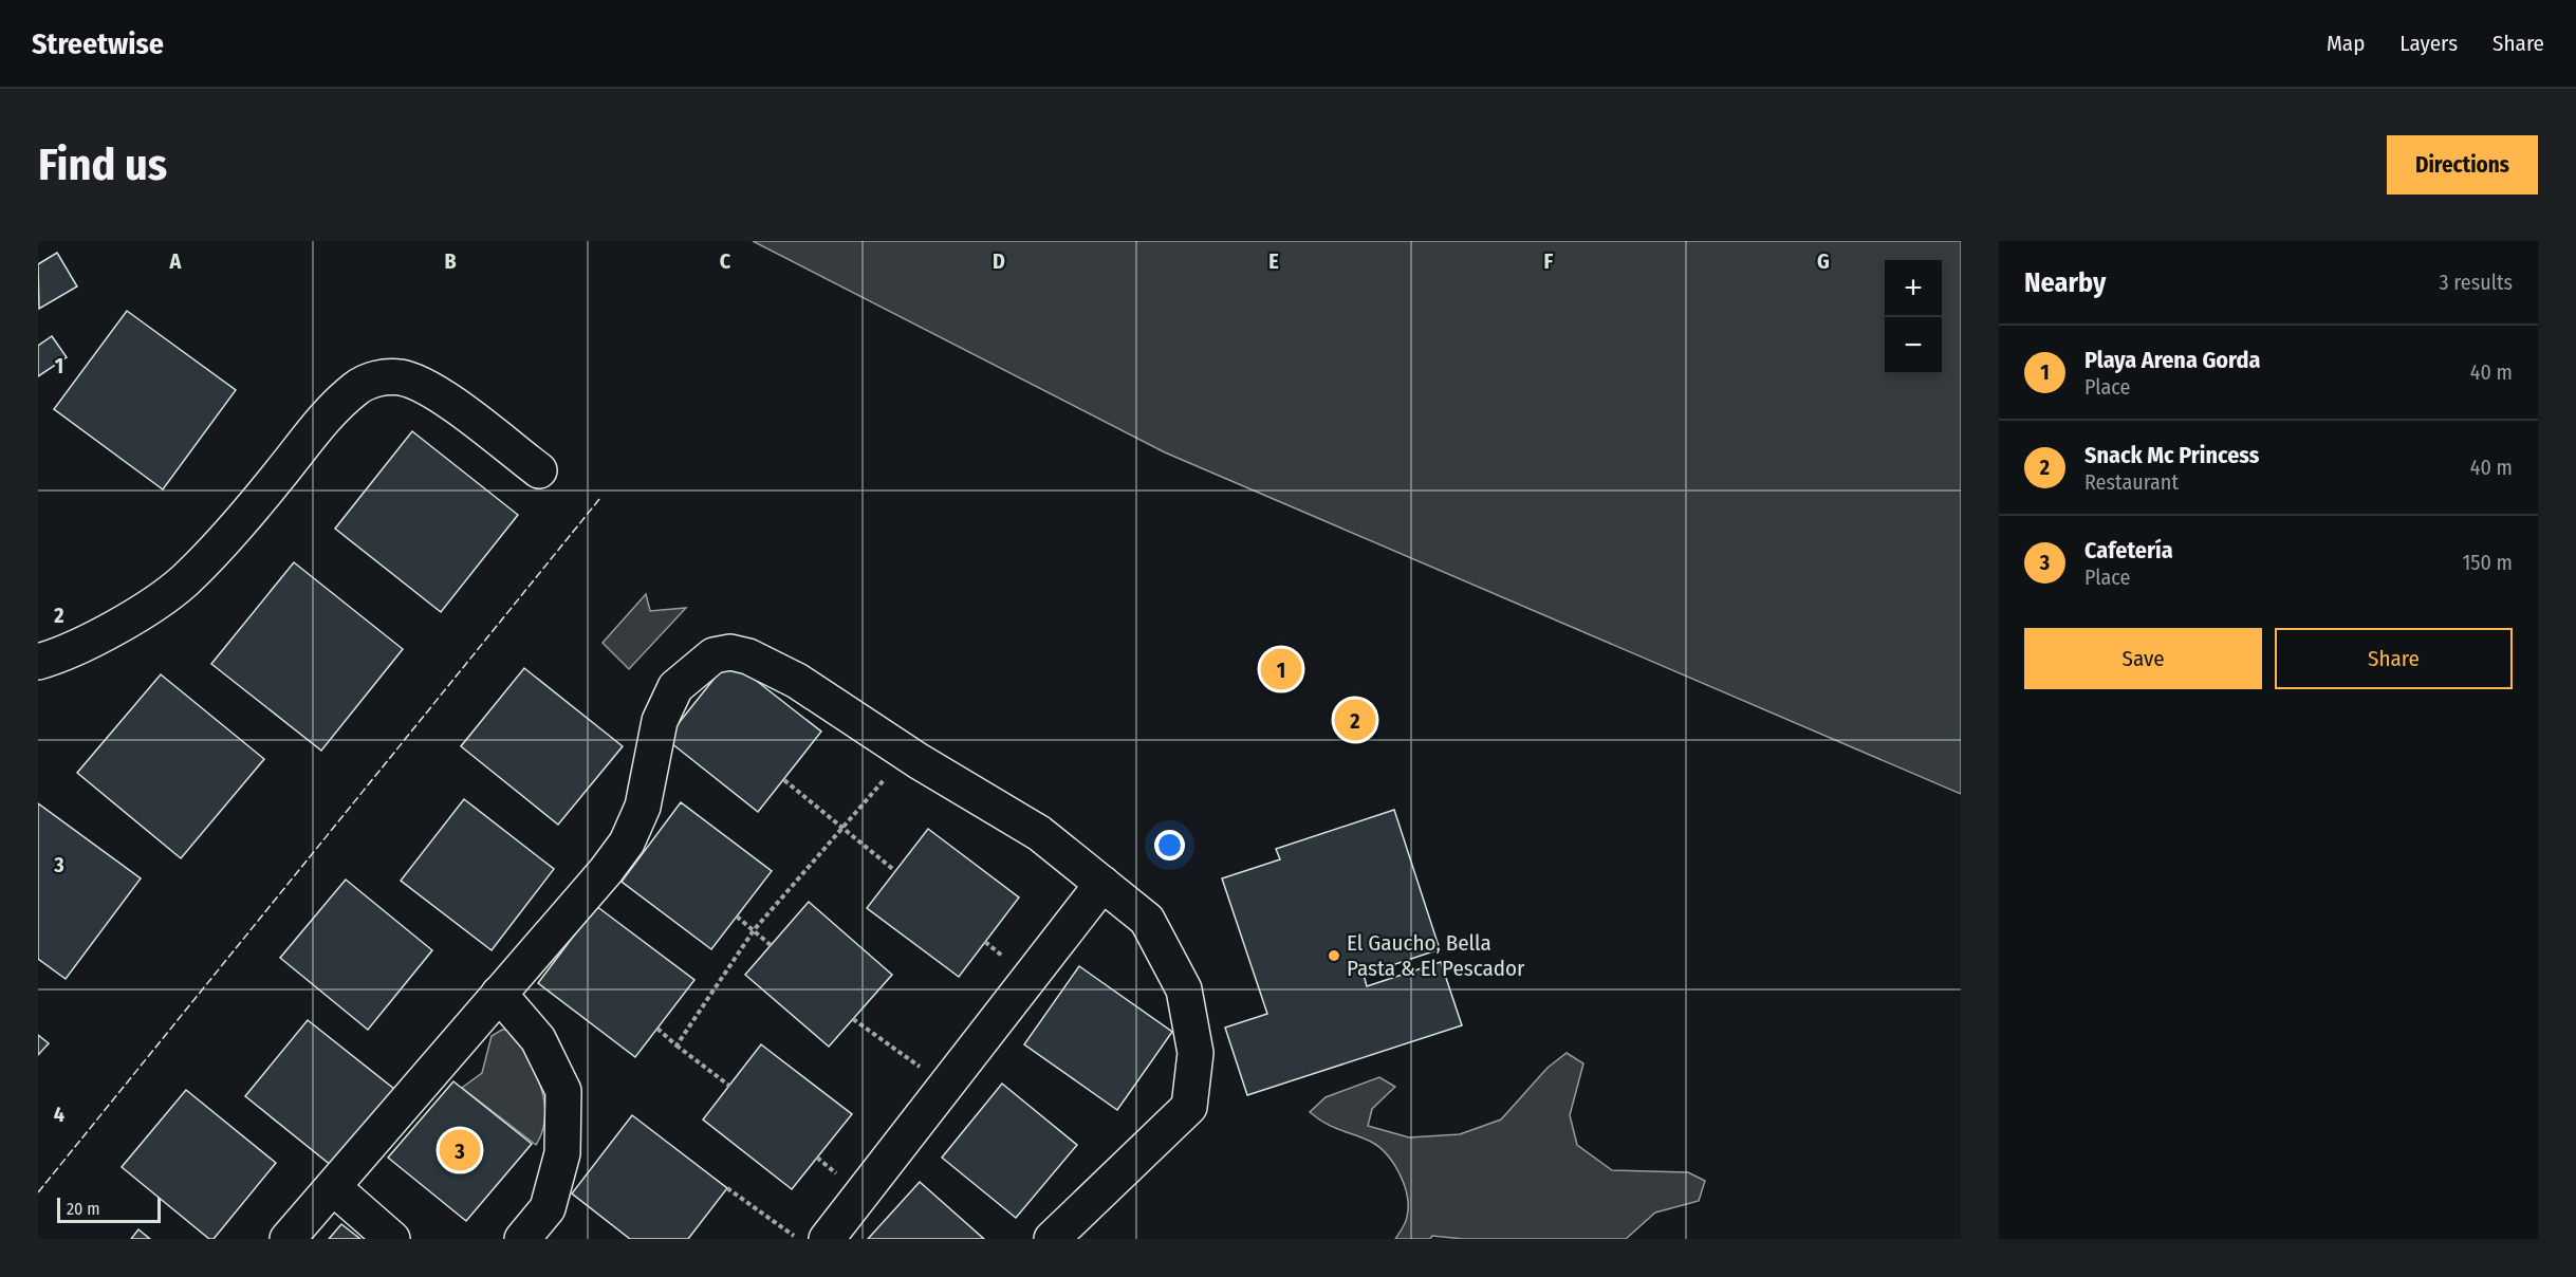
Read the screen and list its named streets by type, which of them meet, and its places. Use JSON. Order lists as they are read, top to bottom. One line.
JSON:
{"places":["El Gaucho, Bella Pasta & El Pescador"],"scale_bar":"20 m","page":{"header":"Streetwise","nav":["Map","Layers","Share"],"buttons":["Directions",["Save","Share"]],"title":"Find us","heading":["Nearby","3 results"],"map_buttons":["+","−"],"list":[{"mark":"1","name":"Playa Arena Gorda","note":"Place","value":"40 m"},{"mark":"2","name":"Snack Mc Princess","note":"Restaurant","value":"40 m"},{"mark":"3","name":"Cafetería","note":"Place","value":"150 m"}],"pins":["1","2","3"],"scale":"20 m"},"grid":{"columns":["A","B","C","D","E","F","G"],"rows":["1","2","3","4"]}}
